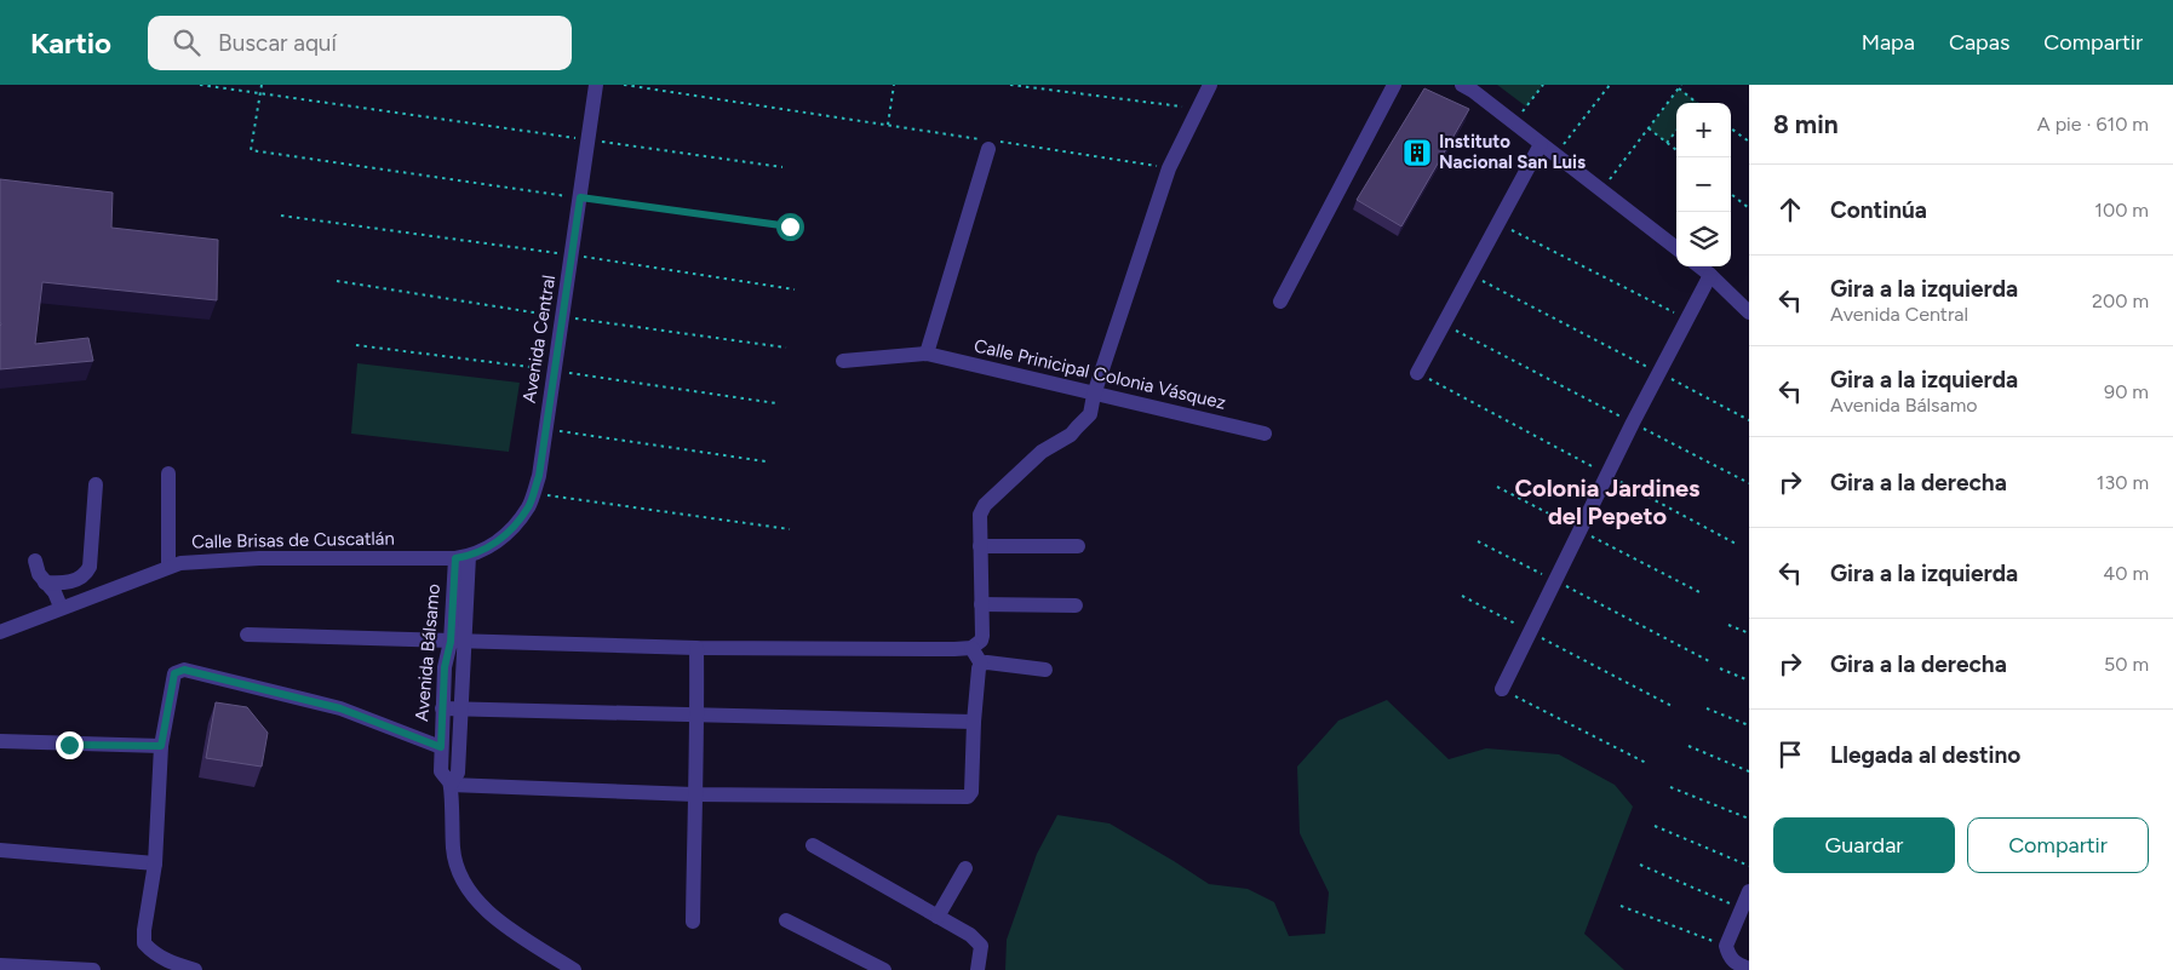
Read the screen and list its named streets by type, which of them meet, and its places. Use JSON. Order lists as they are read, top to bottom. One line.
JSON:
{"streets":{"street":["Avenida Central","Calle Prinicipal Colonia Vásquez","Calle Brisas de Cuscatlán","Avenida Bálsamo"]},"crossings":[["Avenida Central","Calle Brisas de Cuscatlán"],["Avenida Central","Avenida Bálsamo"],["Calle Brisas de Cuscatlán","Avenida Bálsamo"]],"districts":["Colonia Jardines del Pepeto"],"places":{"building":["Instituto Nacional San Luis"]},"page":{"header":"Kartio","search":"Buscar aquí","nav":["Mapa","Capas","Compartir"],"heading":["8 min","A pie · 610 m"],"map_buttons":["+","−"],"list":[["Continúa","100 m"],["Gira a la izquierda","Avenida Central","200 m"],["Gira a la izquierda","Avenida Bálsamo","90 m"],["Gira a la derecha","130 m"],["Gira a la izquierda","40 m"],["Gira a la derecha","50 m"],"Llegada al destino"],"buttons":["Guardar","Compartir"]}}
